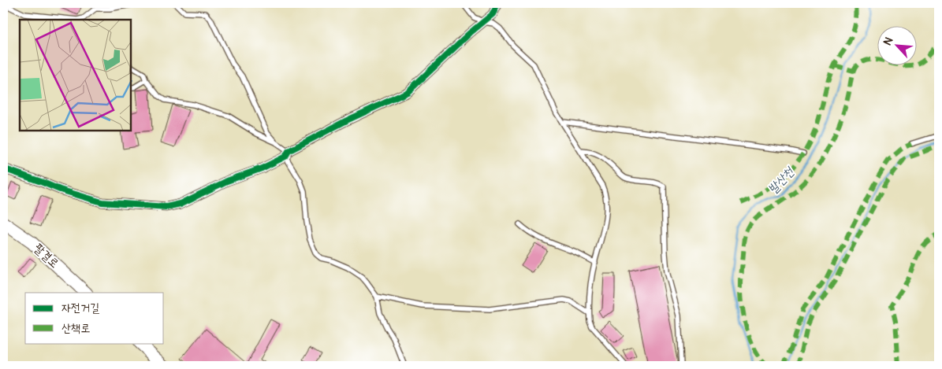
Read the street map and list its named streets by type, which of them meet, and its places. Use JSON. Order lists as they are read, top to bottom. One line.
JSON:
{"streets":{"street":["팔결로"]},"water":["발산천"],"legend":["자전거길","산책로"],"north":"top left"}
